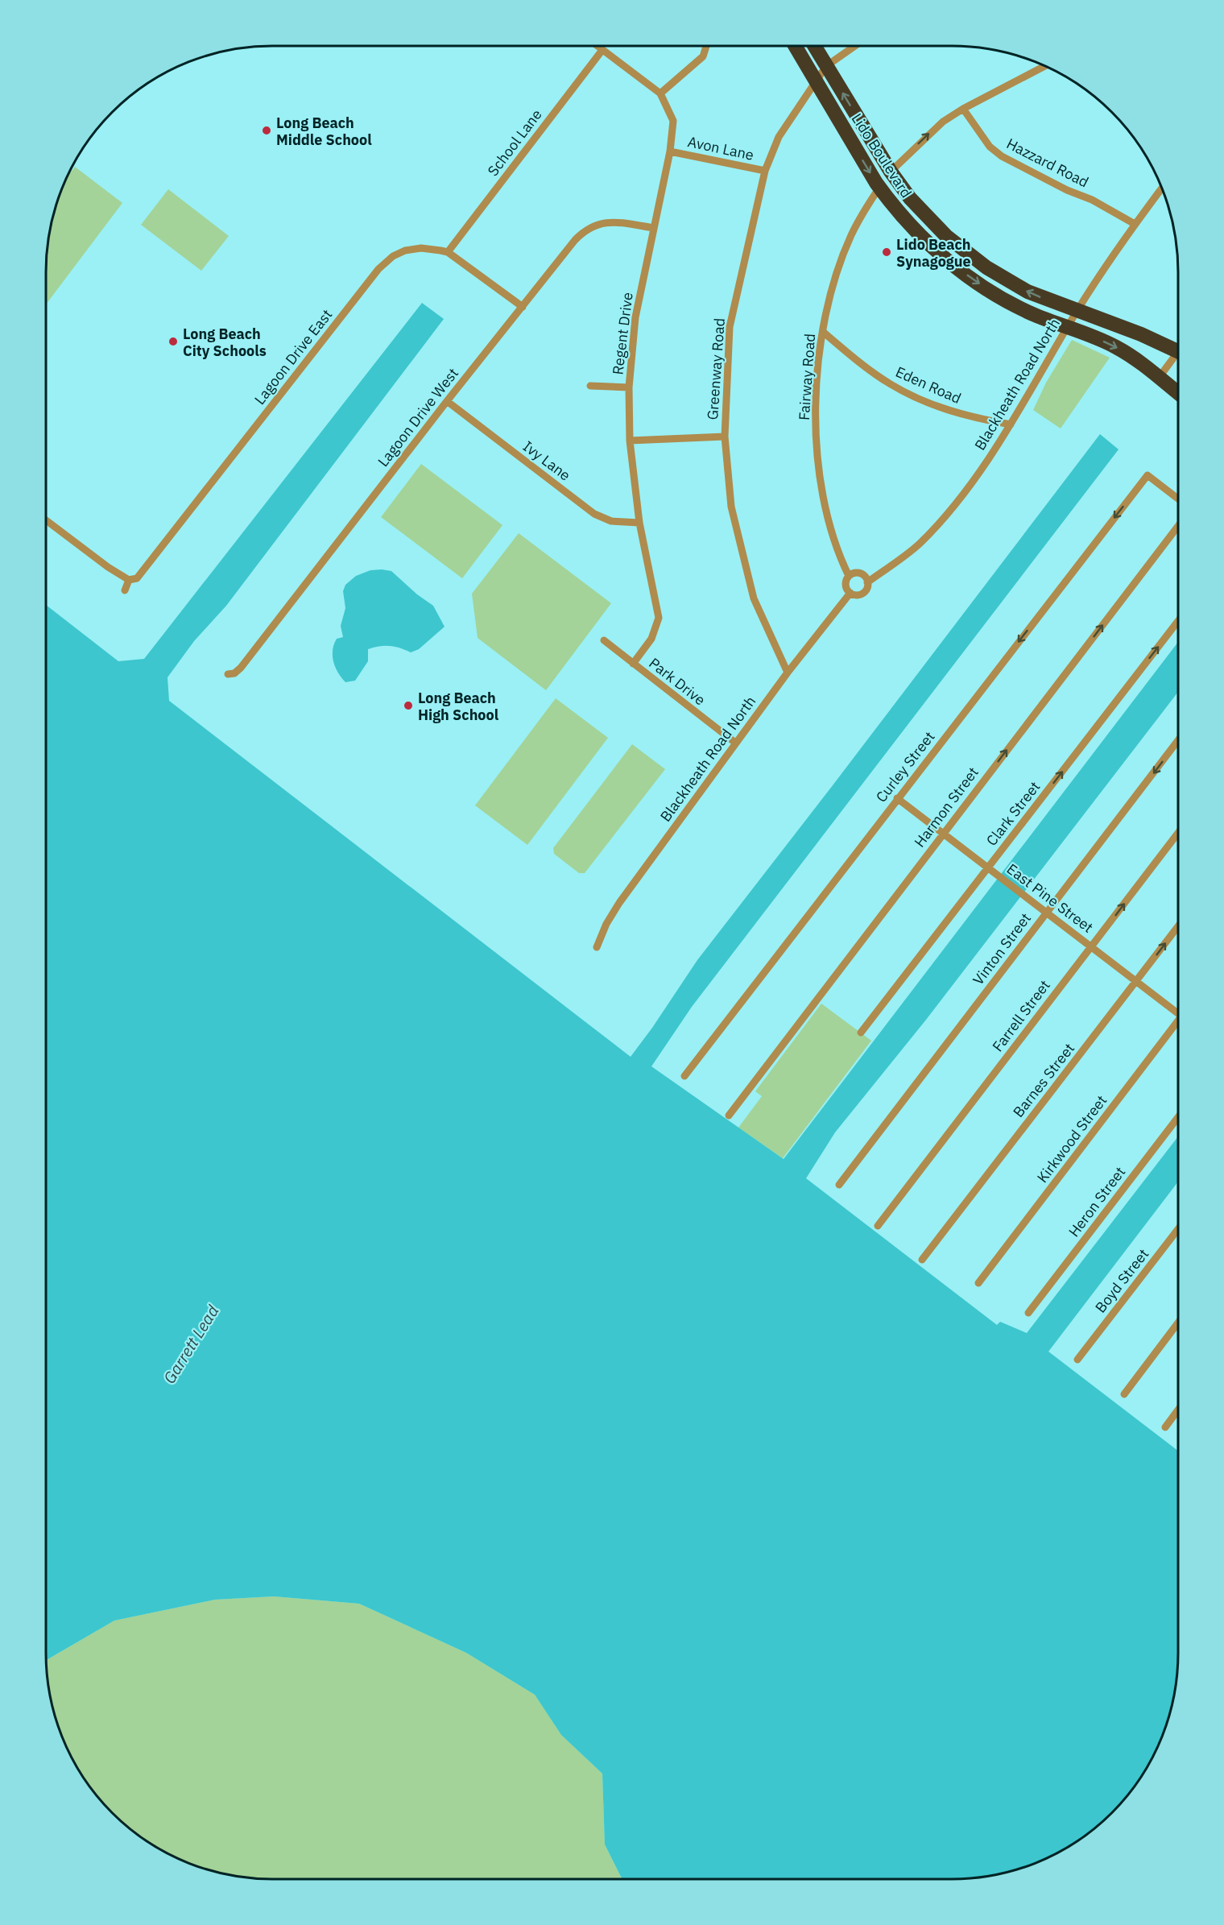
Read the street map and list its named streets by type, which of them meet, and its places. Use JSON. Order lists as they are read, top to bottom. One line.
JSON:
{"streets":{"highway":["Lido Boulevard"],"street":["School Lane","Avon Lane","Hazzard Road","Regent Drive","Lagoon Drive East","Greenway Road","Fairway Road","Blackheath Road North","Eden Road","Lagoon Drive West","Ivy Lane","Park Drive","Curley Street","Harmon Street","Clark Street","East Pine Street","Vinton Street","Farrell Street","Barnes Street","Kirkwood Street","Heron Street","Boyd Street"]},"crossings":[["School Lane","Regent Drive"],["School Lane","Lagoon Drive East"],["Avon Lane","Regent Drive"],["Avon Lane","Greenway Road"],["Lido Boulevard","Greenway Road"],["Lido Boulevard","Fairway Road"],["Lido Boulevard","Blackheath Road North"],["Hazzard Road","Blackheath Road North"],["Regent Drive","Lagoon Drive West"],["Regent Drive","Ivy Lane"],["Regent Drive","Park Drive"],["Lagoon Drive East","Lagoon Drive West"],["Greenway Road","Blackheath Road North"],["Fairway Road","Blackheath Road North"],["Fairway Road","Eden Road"],["Blackheath Road North","Eden Road"],["Blackheath Road North","Park Drive"],["Lagoon Drive West","Ivy Lane"],["Curley Street","East Pine Street"],["Harmon Street","East Pine Street"],["Clark Street","East Pine Street"],["East Pine Street","Vinton Street"],["East Pine Street","Farrell Street"],["East Pine Street","Barnes Street"]],"one_way":["Curley Street","Harmon Street","Clark Street","Vinton Street"],"water":["Garrett Lead"],"places":["Long Beach Middle School","Lido Beach Synagogue","Long Beach City Schools","Long Beach High School"]}
